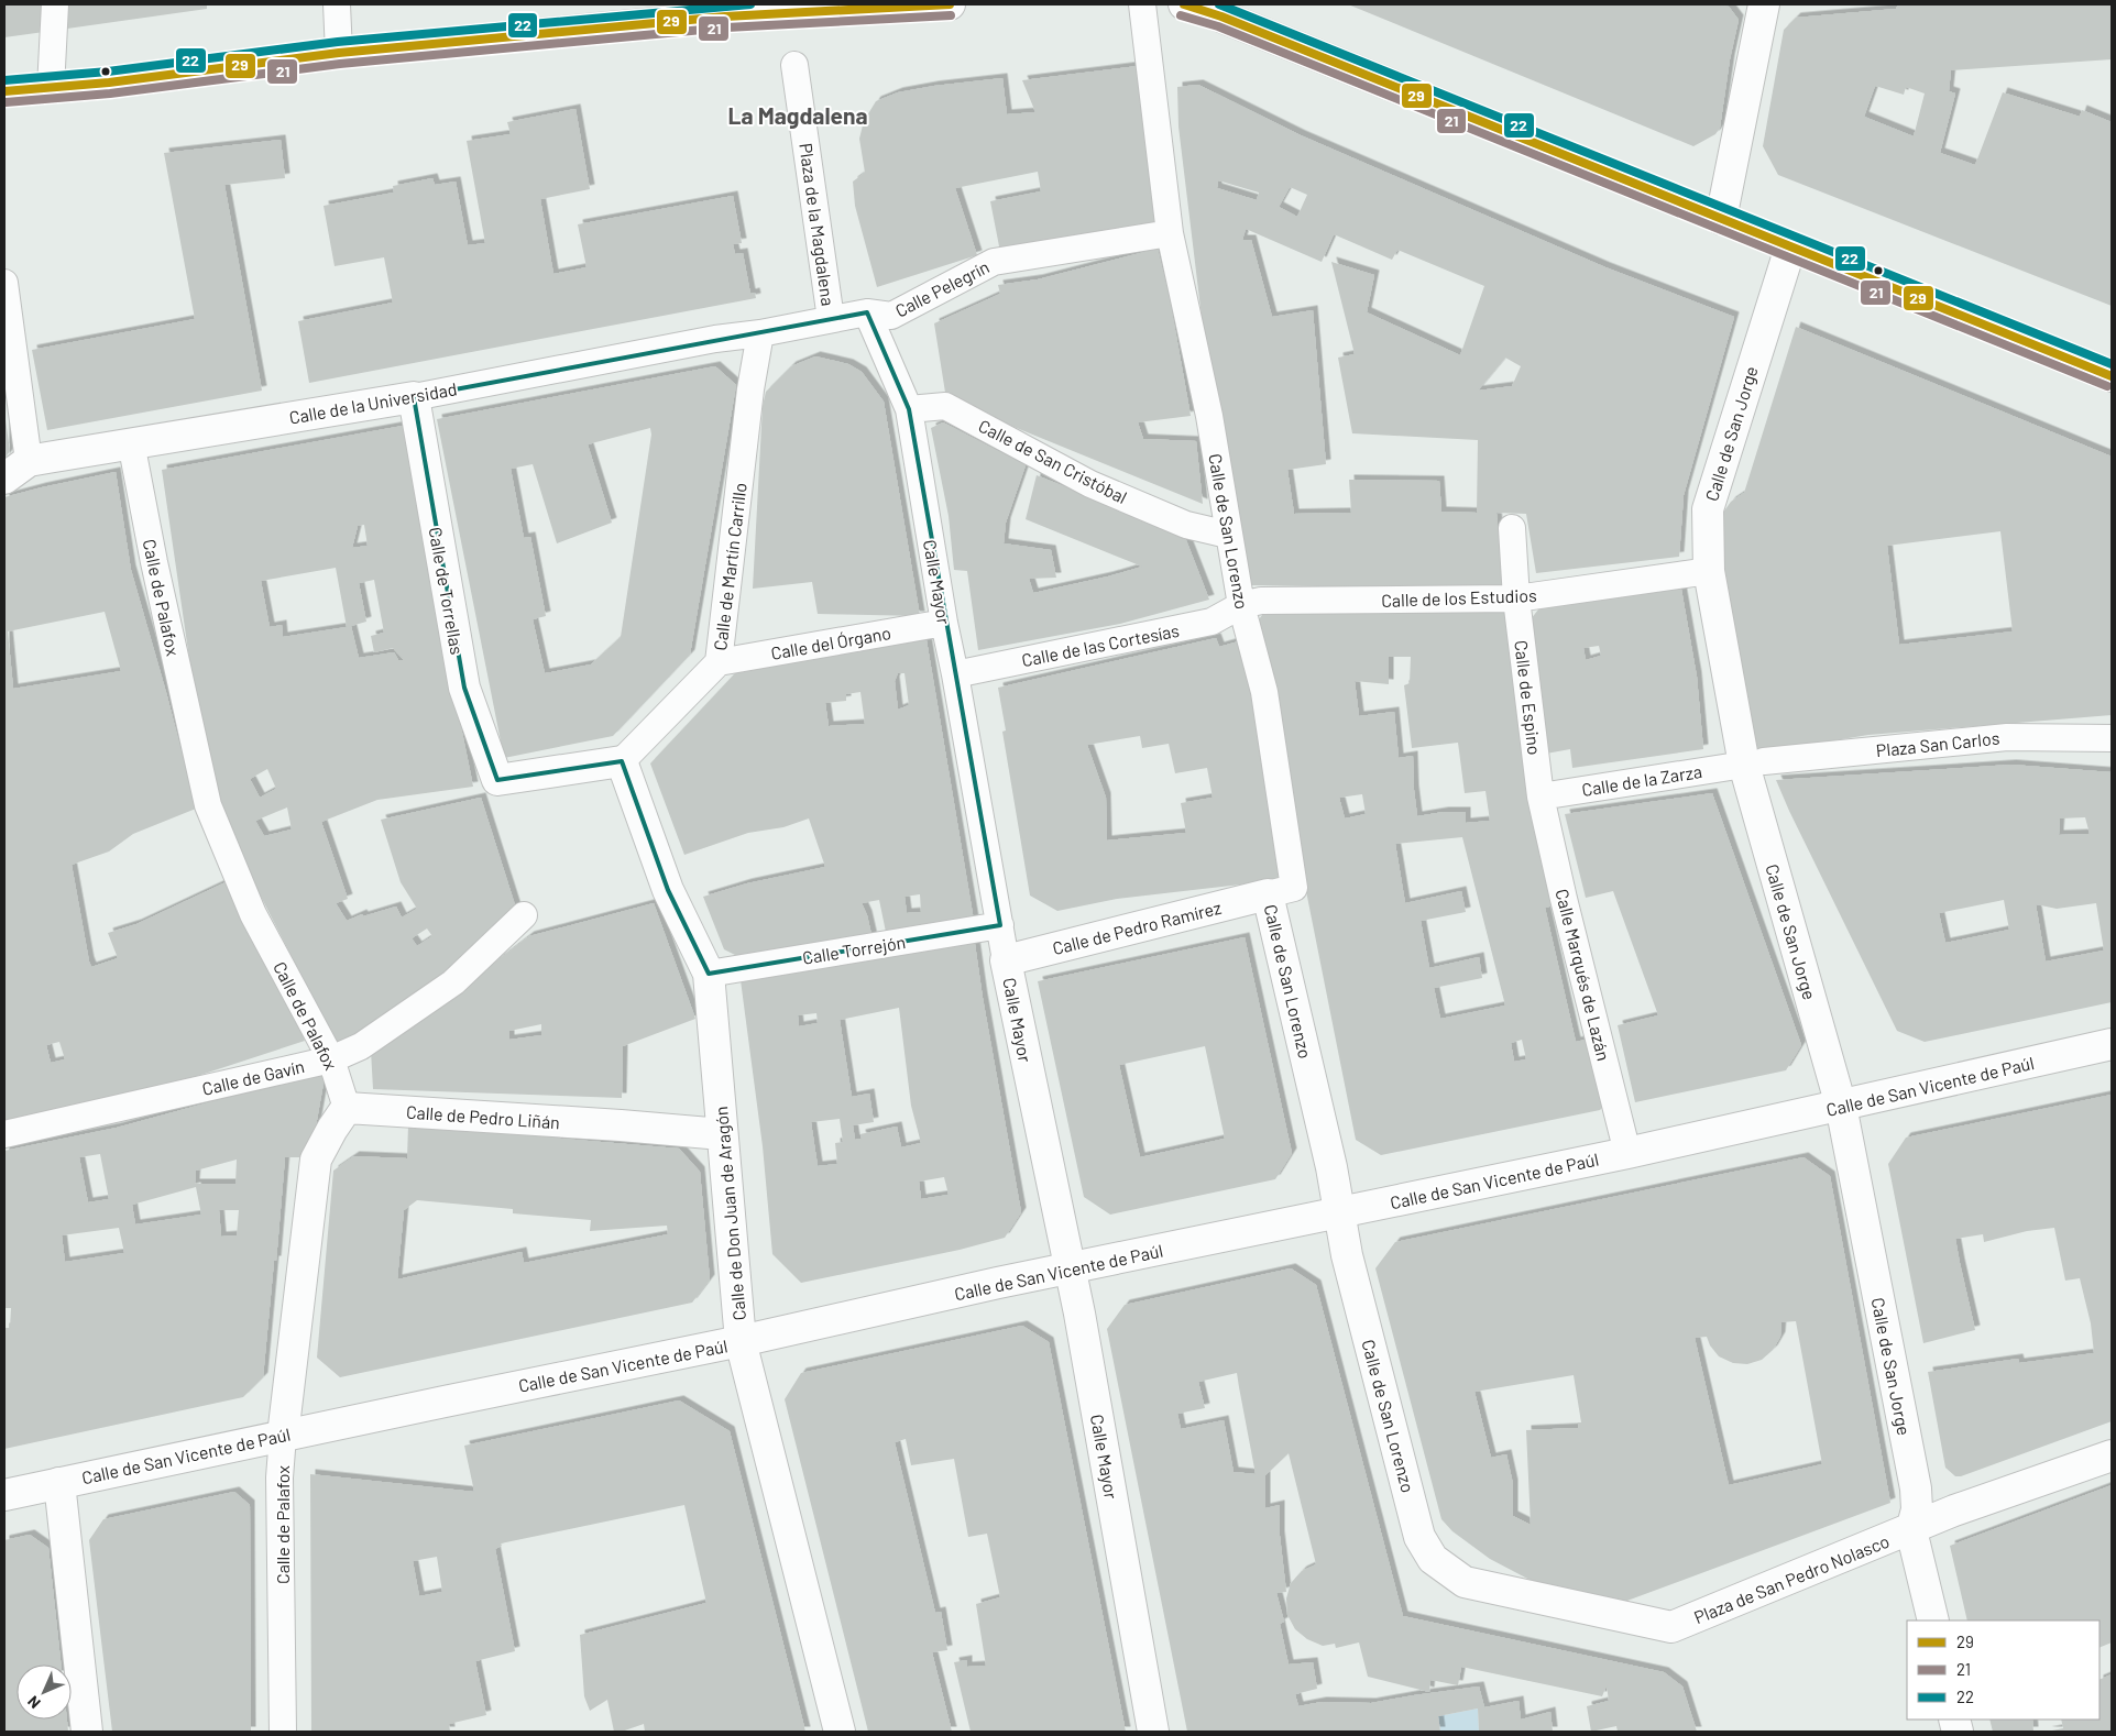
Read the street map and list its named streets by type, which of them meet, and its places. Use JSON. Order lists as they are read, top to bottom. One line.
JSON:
{"streets":{"street":["Plaza de la Magdalena","Calle Pelegrín","Calle de la Universidad","Calle de San Jorge","Calle de San Cristóbal","Calle de San Lorenzo","Calle de Martín Carrillo","Calle Mayor","Calle de Torrellas","Calle de Palafox","Calle de los Estudios","Calle del Órgano","Calle de las Cortesías","Calle de Espino","Plaza San Carlos","Calle de la Zarza","Calle de Pedro Ramírez","Calle Torrejón","Calle Marqués de Lazán","Calle de Gavín","Calle de San Vicente de Paúl","Calle de Pedro Liñán","Calle de Don Juan de Aragón","Plaza de San Pedro Nolasco"]},"crossings":[["Plaza de la Magdalena","Calle Pelegrín"],["Calle Pelegrín","Calle de la Universidad"],["Calle Pelegrín","Calle de San Lorenzo"],["Calle Pelegrín","Calle de Martín Carrillo"],["Calle Pelegrín","Calle Mayor"],["Calle de la Universidad","Calle de Torrellas"],["Calle de la Universidad","Calle de Palafox"],["Calle de San Jorge","Calle de los Estudios"],["Calle de San Jorge","Plaza San Carlos"],["Calle de San Jorge","Calle de la Zarza"],["Calle de San Jorge","Calle de San Vicente de Paúl"],["Calle de San Jorge","Plaza de San Pedro Nolasco"],["Calle de San Cristóbal","Calle de San Lorenzo"],["Calle de San Cristóbal","Calle Mayor"],["Calle de San Lorenzo","Calle de los Estudios"],["Calle de San Lorenzo","Calle de las Cortesías"],["Calle de San Lorenzo","Calle de Pedro Ramírez"],["Calle de San Lorenzo","Calle de San Vicente de Paúl"],["Calle de San Lorenzo","Plaza de San Pedro Nolasco"],["Calle de Martín Carrillo","Calle de Torrellas"],["Calle de Martín Carrillo","Calle del Órgano"],["Calle de Martín Carrillo","Calle de Don Juan de Aragón"],["Calle Mayor","Calle del Órgano"],["Calle Mayor","Calle de las Cortesías"],["Calle Mayor","Calle de Pedro Ramírez"],["Calle Mayor","Calle Torrejón"],["Calle Mayor","Calle de San Vicente de Paúl"],["Calle de Torrellas","Calle de Don Juan de Aragón"],["Calle de Palafox","Calle de Gavín"],["Calle de Palafox","Calle de San Vicente de Paúl"],["Calle de Palafox","Calle de Pedro Liñán"],["Calle de los Estudios","Calle de las Cortesías"],["Calle de los Estudios","Calle de Espino"],["Calle de Espino","Calle de la Zarza"],["Calle de Espino","Calle Marqués de Lazán"],["Plaza San Carlos","Calle de la Zarza"],["Calle de la Zarza","Calle Marqués de Lazán"],["Calle Torrejón","Calle de Don Juan de Aragón"],["Calle Marqués de Lazán","Calle de San Vicente de Paúl"],["Calle de San Vicente de Paúl","Calle de Don Juan de Aragón"],["Calle de Pedro Liñán","Calle de Don Juan de Aragón"]],"districts":["La Magdalena"],"lines":["transit line 29","transit line 22","transit line 21"],"legend":["29","21","22"],"north":"bottom left"}
